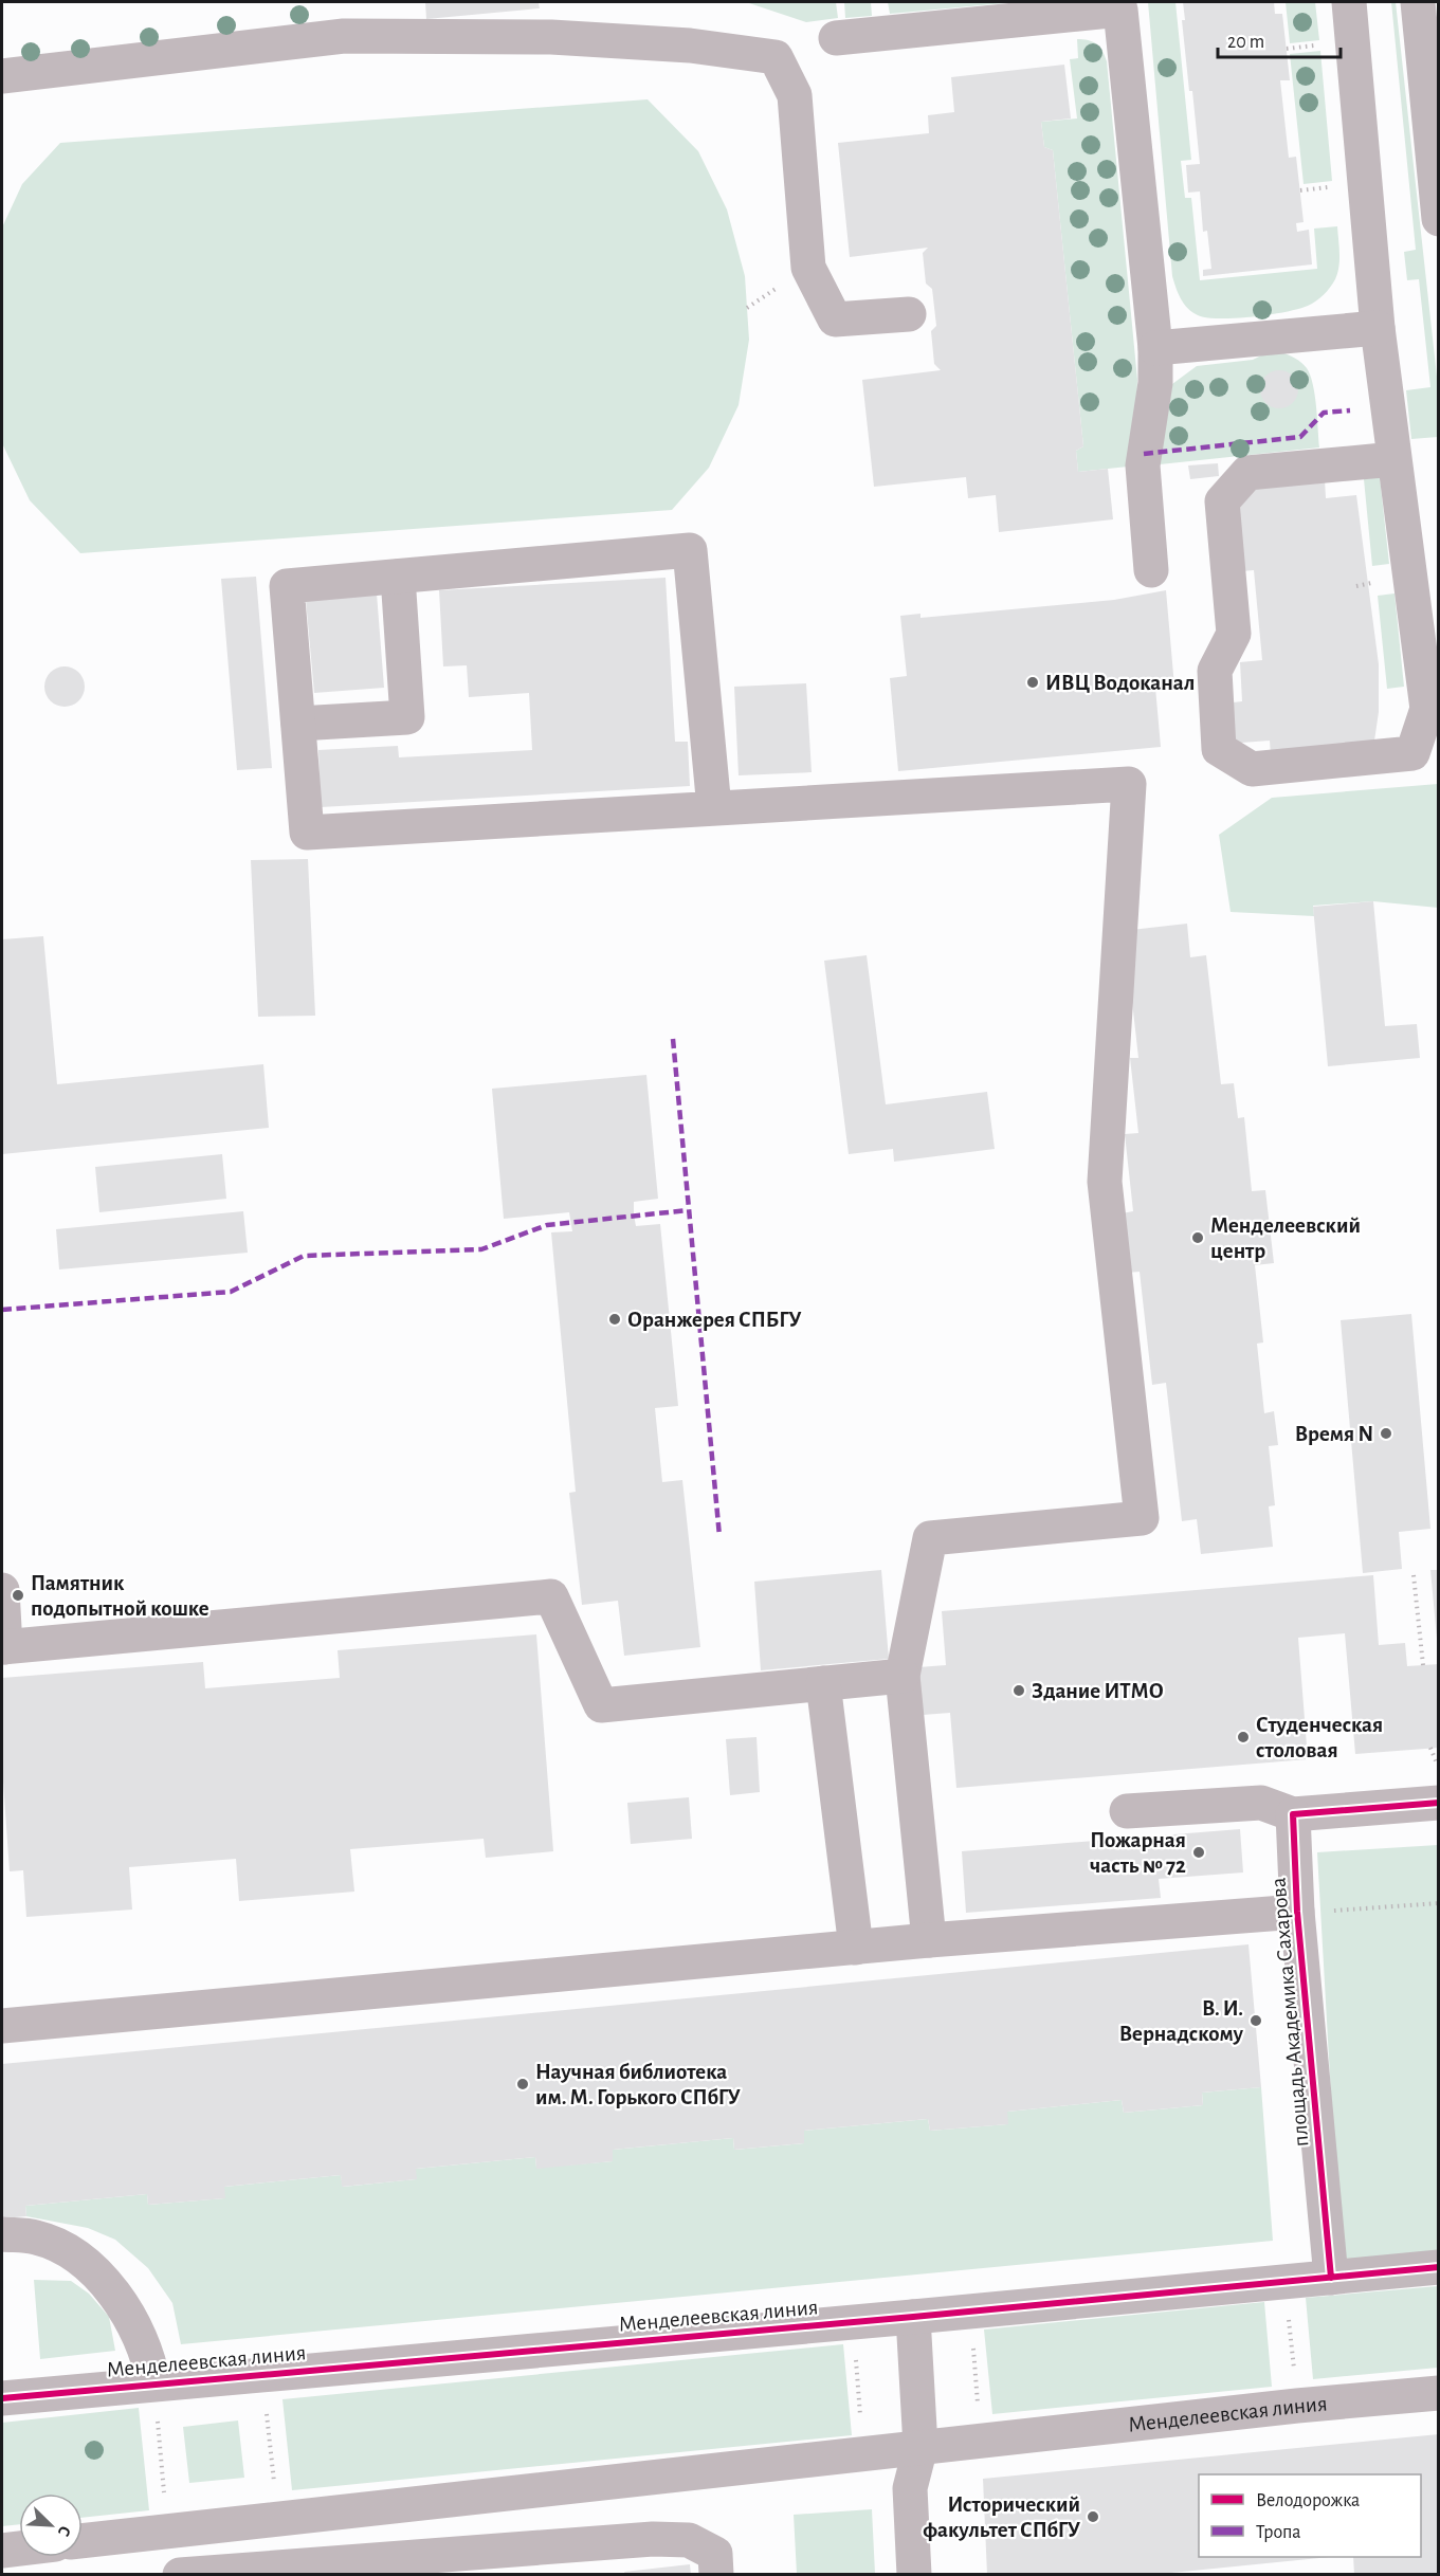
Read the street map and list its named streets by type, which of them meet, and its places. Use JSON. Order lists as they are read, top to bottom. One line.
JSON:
{"streets":{"street":["площадь Академика Сахарова","Менделеевская линия"]},"crossings":[["площадь Академика Сахарова","Менделеевская линия"]],"places":["ИВЦ Водоканал","Менделеевский центр","Оранжерея СПБГУ","Время N","Памятник подопытной кошке","Здание ИТМО","Студенческая столовая","Пожарная часть № 72","В. И. Вернадскому","Научная библиотека им. М. Горького СПбГУ","Исторический факультет СПбГУ"],"legend":["Велодорожка","Тропа"],"scale_bar":"20 m","north":"bottom right"}
